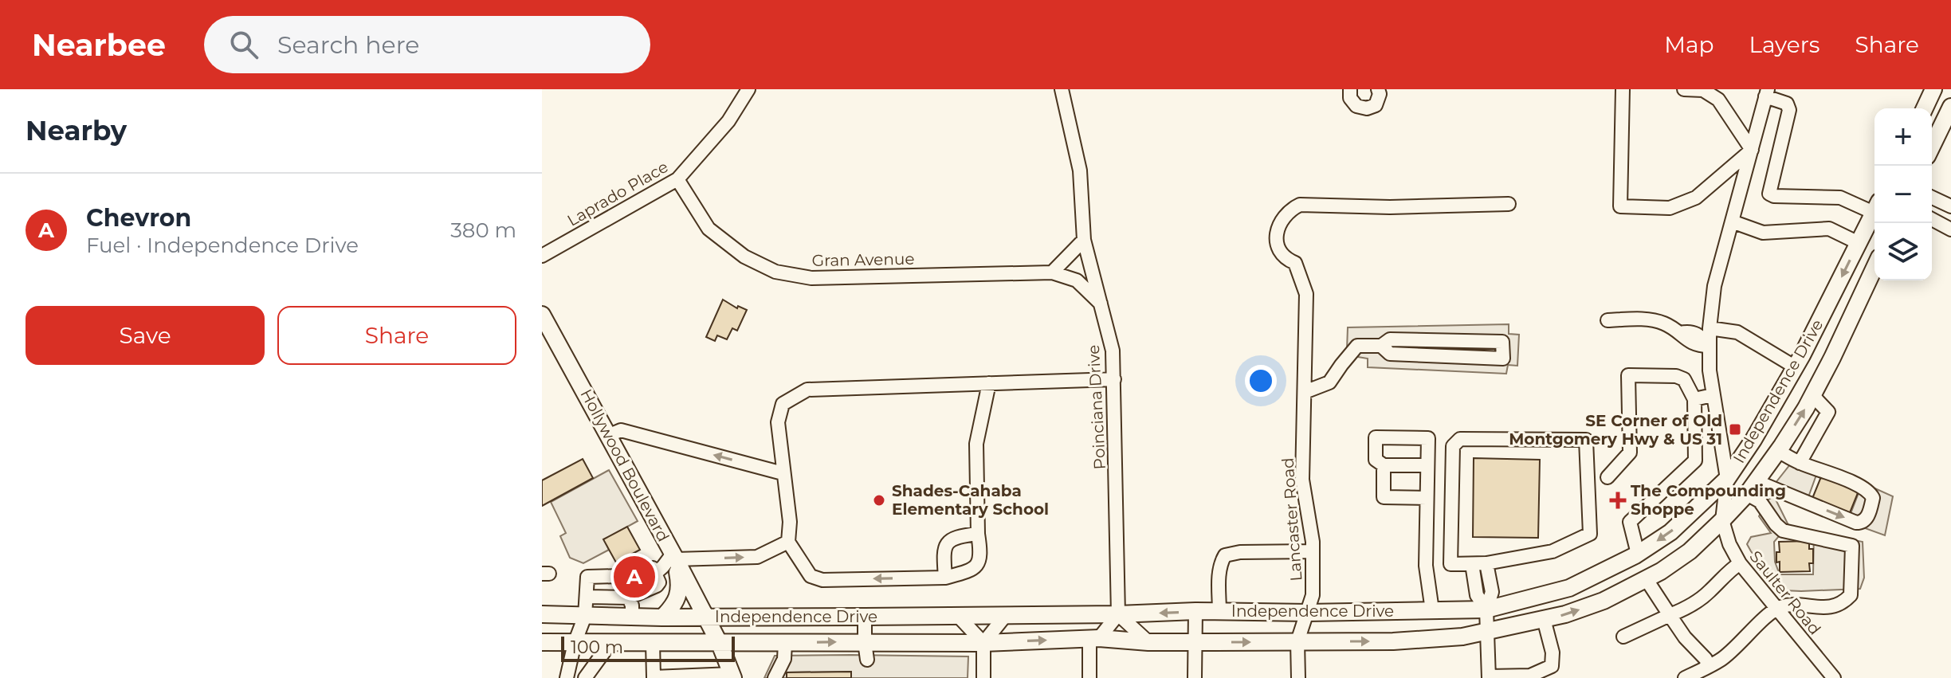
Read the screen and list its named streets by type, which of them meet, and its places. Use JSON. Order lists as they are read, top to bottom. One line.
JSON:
{"streets":{"main road":["Independence Drive","Hollywood Boulevard"],"street":["Laprado Place","Gran Avenue","Poinciana Drive","Lancaster Road","Saulter Road"]},"crossings":[["Laprado Place","Gran Avenue"],["Gran Avenue","Poinciana Drive"],["Independence Drive","Poinciana Drive"],["Independence Drive","Hollywood Boulevard"],["Independence Drive","Lancaster Road"],["Independence Drive","Saulter Road"]],"places":{"transit":["SE Corner of Old Montgomery Hwy & US 31"],"other":["Shades-Cahaba Elementary School"],"health":["The Compounding Shoppe"]},"scale_bar":"100 m","page":{"header":"Nearbee","search":"Search here","nav":["Map","Layers","Share"],"heading":"Nearby","map_buttons":["+","−"],"list":[{"mark":"A","name":"Chevron","note":"Fuel · Independence Drive","value":"380 m"}],"buttons":["Save","Share"],"pins":"A","scale":"100 m"}}
